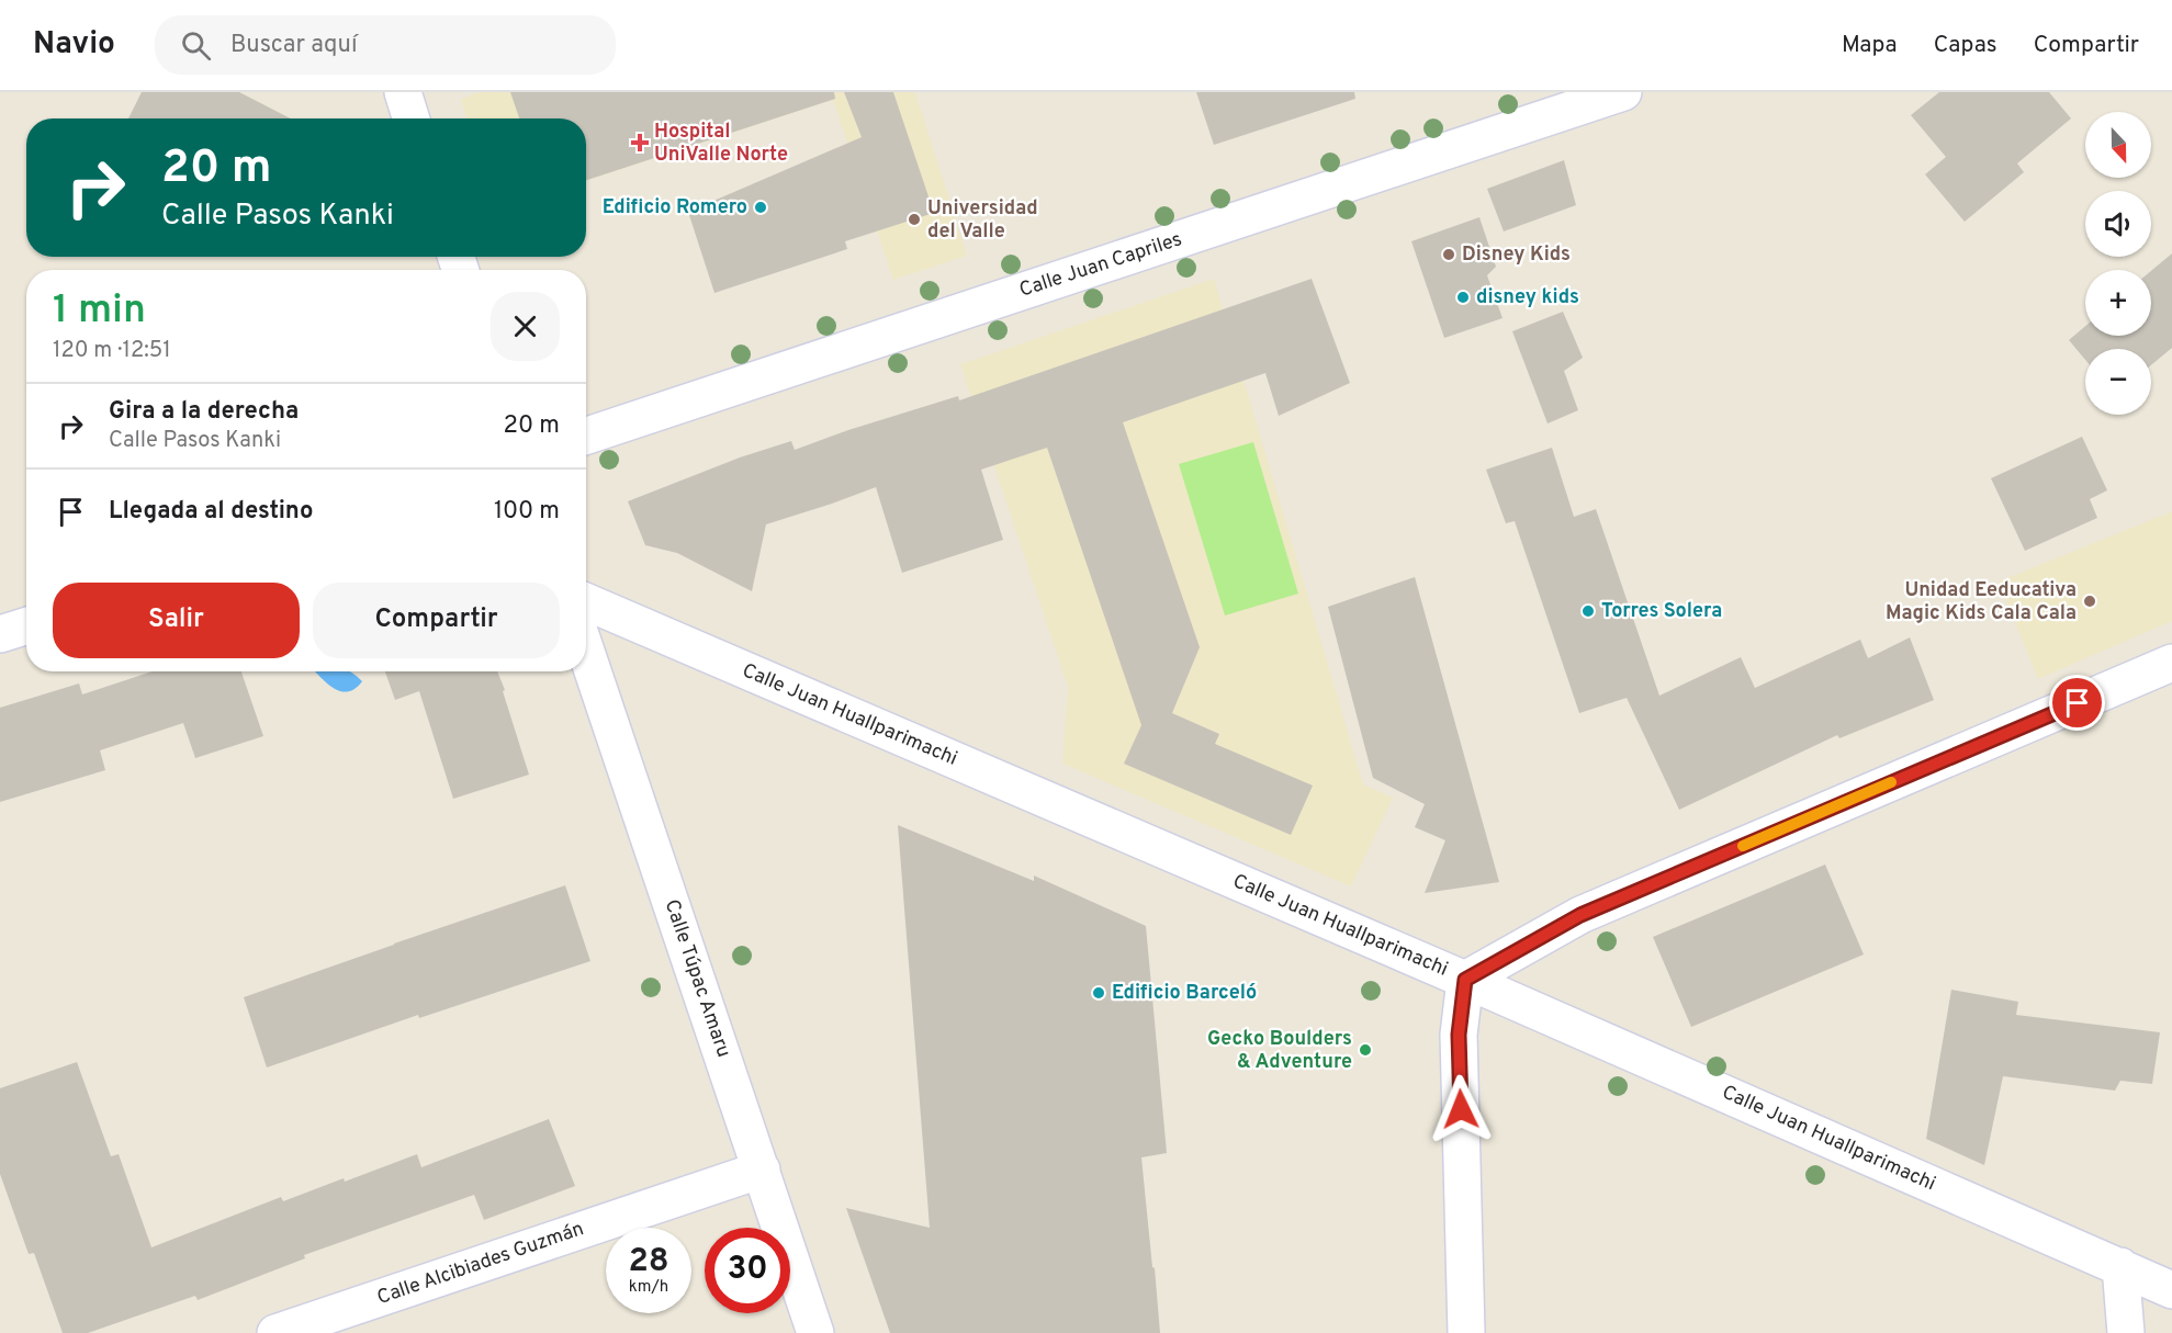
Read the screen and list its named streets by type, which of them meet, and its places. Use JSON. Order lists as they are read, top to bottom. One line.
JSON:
{"streets":{"street":["Calle Juan Capriles","Calle Juan Huallparimachi","Calle Túpac Amaru","Calle Alcibiades Guzmán"]},"crossings":[["Calle Túpac Amaru","Calle Alcibiades Guzmán"]],"places":{"health":["Hospital UniValle Norte"],"other":["Edificio Romero","Universidad del Valle","Disney Kids","disney kids","Unidad Eeducativa Magic Kids Cala Cala","Torres Solera","Edificio Barceló","Gecko Boulders & Adventure"]},"north":"bottom","page":{"header":"Navio","search":"Buscar aquí","nav":["Mapa","Capas","Compartir"],"map_buttons":["+","−"],"turn":["20 m","Calle Pasos Kanki"],"heading":["1 min","120 m · 12:51"],"list":[{"name":"Gira a la derecha","note":"Calle Pasos Kanki","value":"20 m"},{"name":"Llegada al destino","value":"100 m"}],"buttons":["Salir","Compartir"],"speed":"28 km/h","limit":"30"}}
